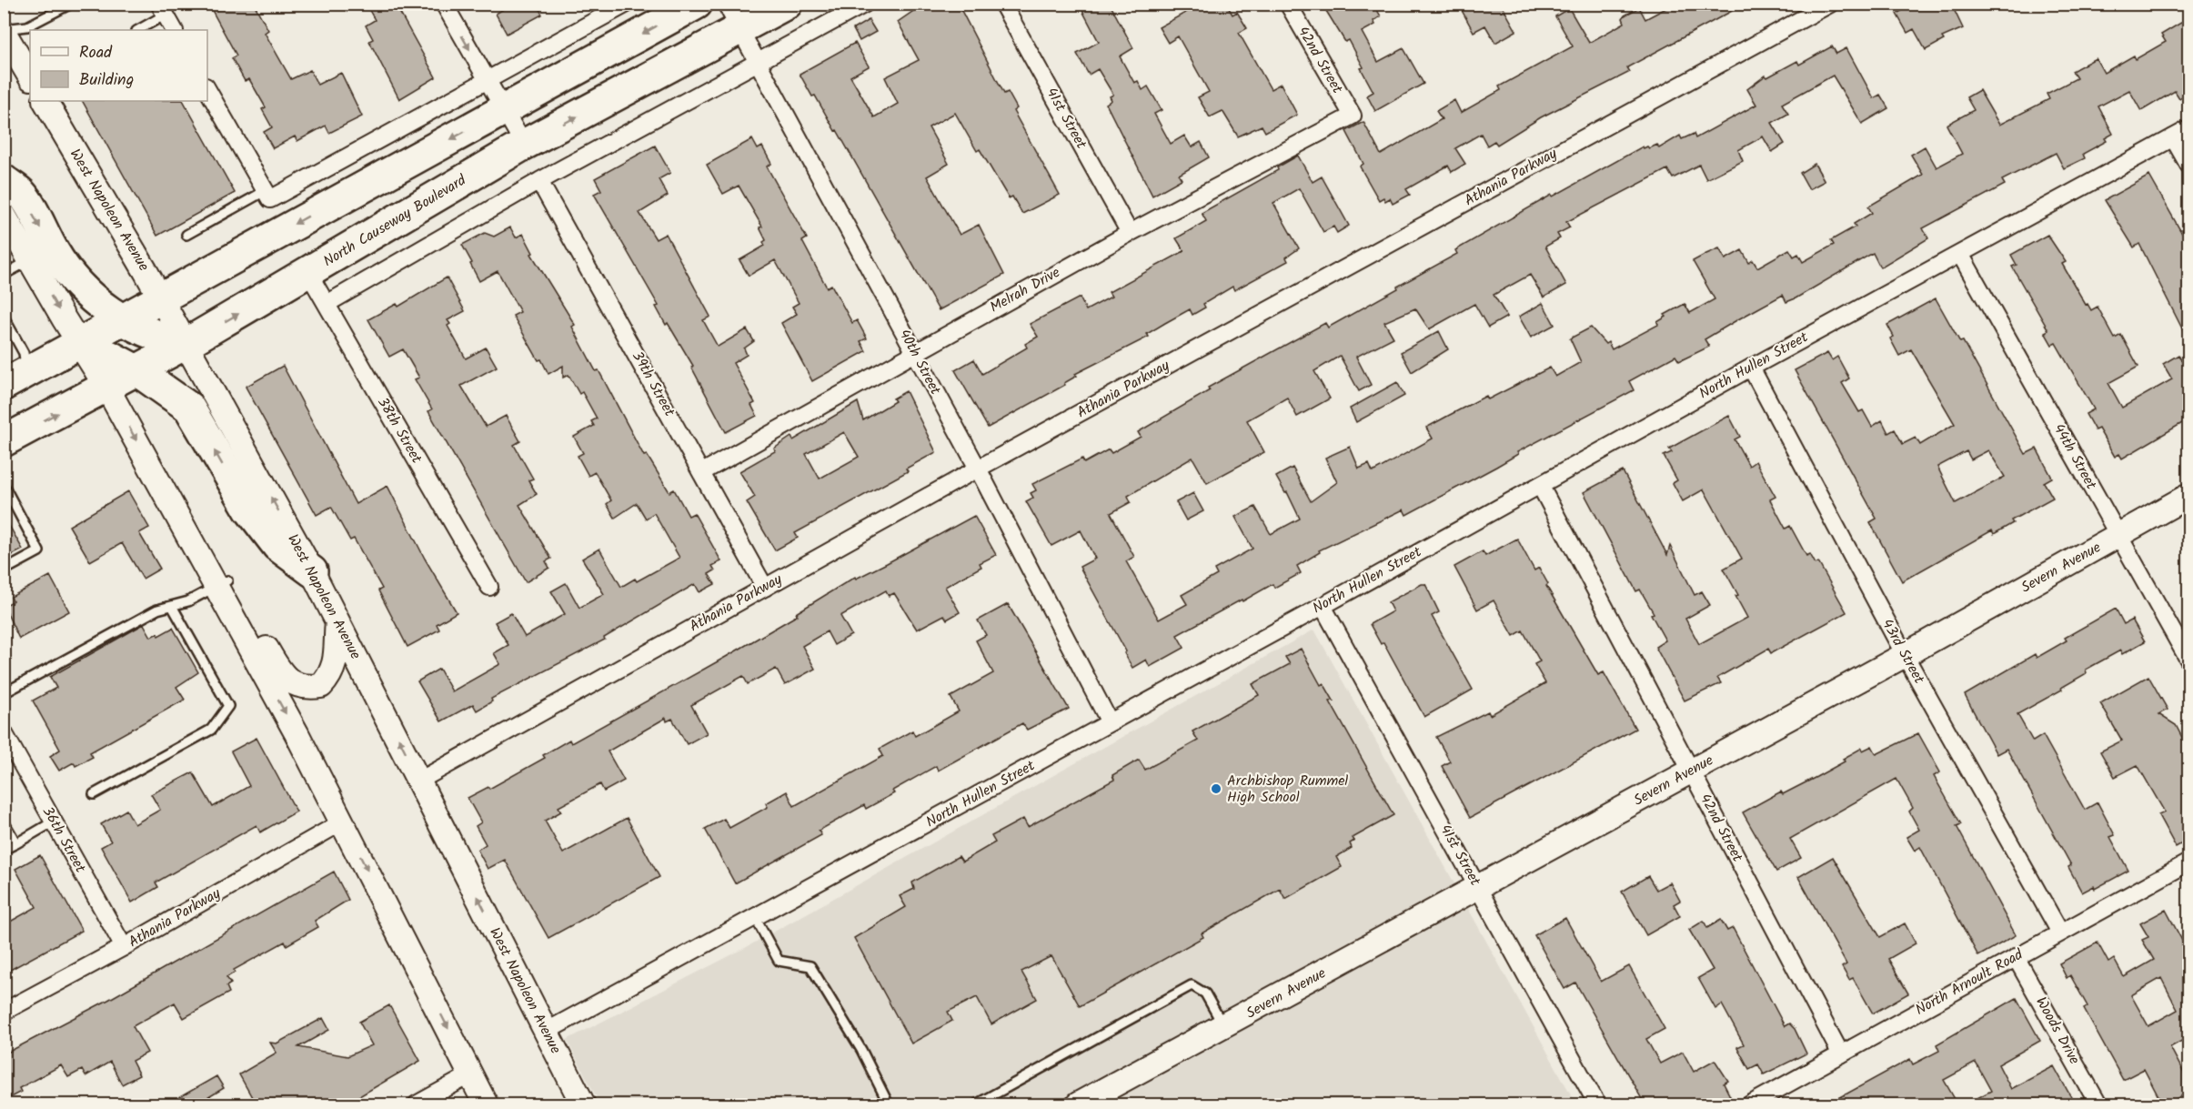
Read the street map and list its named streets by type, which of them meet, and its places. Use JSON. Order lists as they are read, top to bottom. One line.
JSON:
{"streets":{"highway":["North Causeway Boulevard"],"main road":["West Napoleon Avenue","Severn Avenue"],"street":["42nd Street","41st Street","Athania Parkway","Melrah Drive","40th Street","North Hullen Street","39th Street","38th Street","44th Street","43rd Street","36th Street","North Arnoult Road","Woods Drive"]},"crossings":[["42nd Street","Melrah Drive"],["42nd Street","North Hullen Street"],["42nd Street","Severn Avenue"],["42nd Street","North Arnoult Road"],["41st Street","Melrah Drive"],["41st Street","North Hullen Street"],["41st Street","Severn Avenue"],["Athania Parkway","West Napoleon Avenue"],["Athania Parkway","40th Street"],["Athania Parkway","39th Street"],["Athania Parkway","36th Street"],["West Napoleon Avenue","North Causeway Boulevard"],["West Napoleon Avenue","North Hullen Street"],["North Causeway Boulevard","40th Street"],["North Causeway Boulevard","38th Street"],["Melrah Drive","40th Street"],["Melrah Drive","39th Street"],["40th Street","North Hullen Street"],["North Hullen Street","44th Street"],["North Hullen Street","43rd Street"],["44th Street","Severn Avenue"],["Severn Avenue","43rd Street"],["43rd Street","North Arnoult Road"],["North Arnoult Road","Woods Drive"]],"places":["Archbishop Rummel High School"],"legend":["Road","Building"]}
